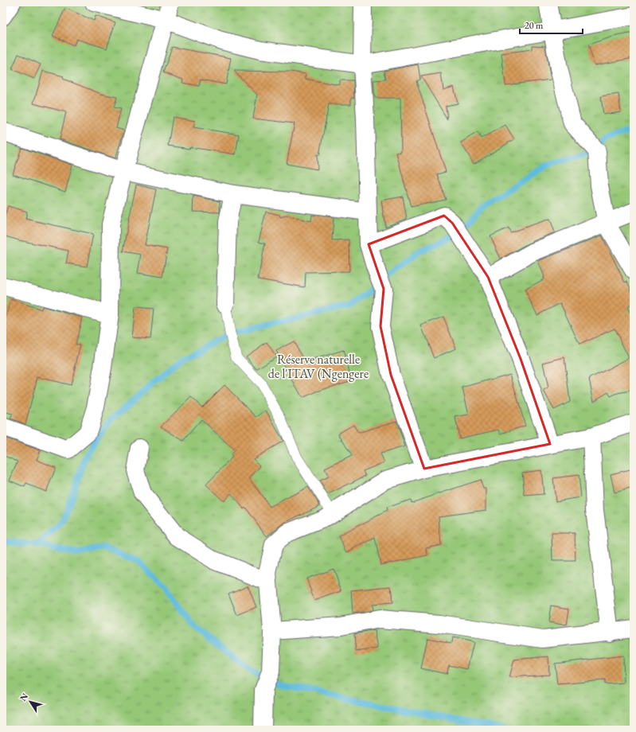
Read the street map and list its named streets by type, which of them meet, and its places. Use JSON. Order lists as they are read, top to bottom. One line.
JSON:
{"parks":["Réserve naturelle de l'ITAV (Ngengere"],"scale_bar":"20 m","north":"top left"}
